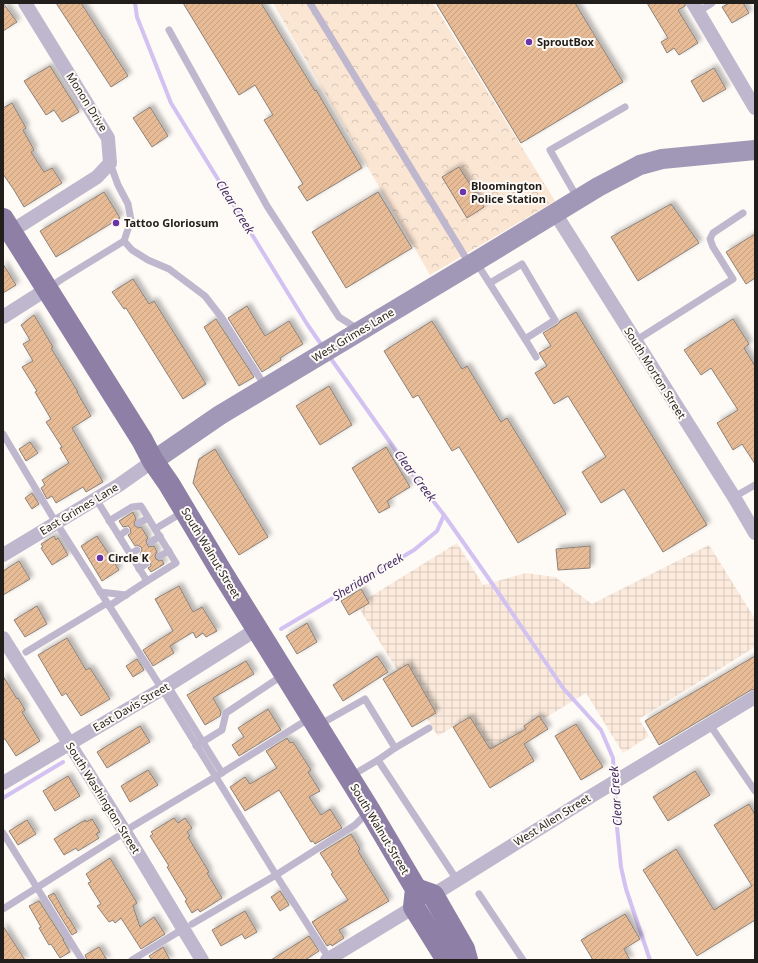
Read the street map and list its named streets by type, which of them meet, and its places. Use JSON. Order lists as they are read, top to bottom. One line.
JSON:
{"streets":{"main road":["South Walnut Street"],"street":["Monon Drive","West Grimes Lane","South Morton Street","East Grimes Lane","East Davis Street","South Washington Street","West Allen Street"]},"crossings":[["West Grimes Lane","South Morton Street"],["West Grimes Lane","East Grimes Lane"],["West Grimes Lane","South Walnut Street"],["East Grimes Lane","South Walnut Street"],["South Walnut Street","East Davis Street"],["South Walnut Street","West Allen Street"],["East Davis Street","South Washington Street"]],"water":["Clear Creek","Sheridan Creek"],"places":["SproutBox","Bloomington Police Station","Tattoo Gloriosum","Circle K"]}
